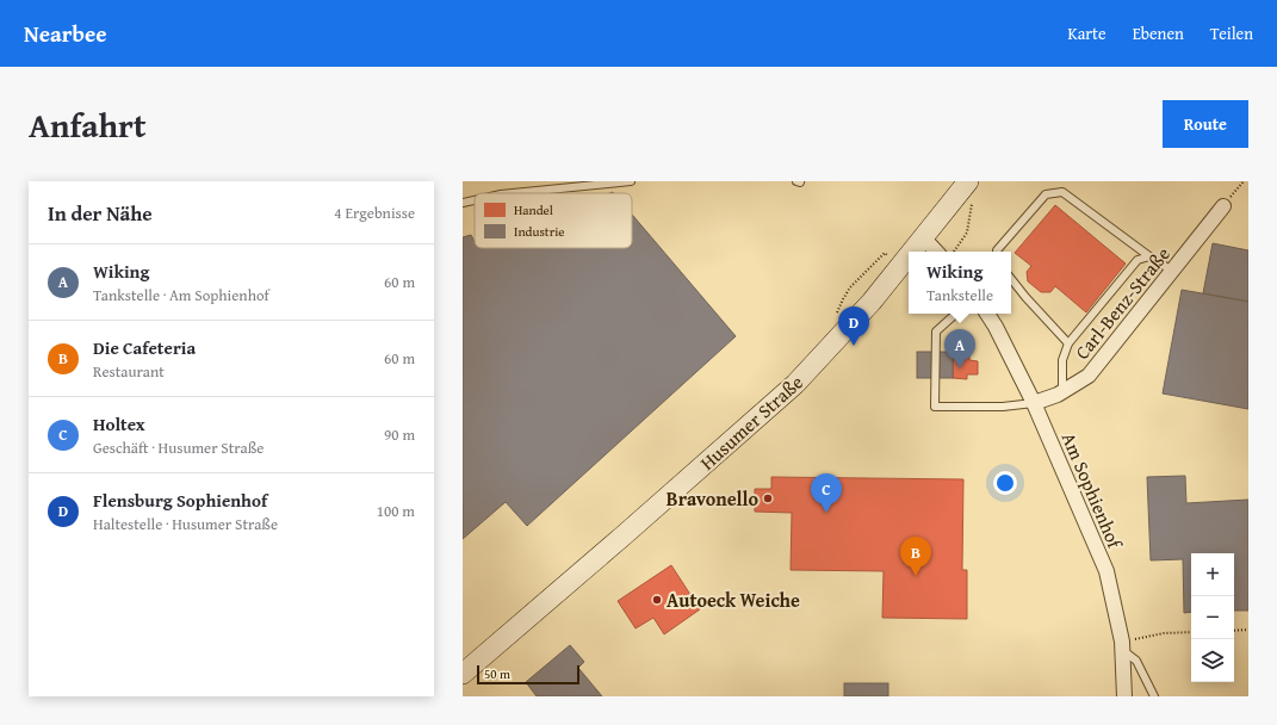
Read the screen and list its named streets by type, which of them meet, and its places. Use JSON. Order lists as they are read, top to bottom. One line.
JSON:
{"streets":{"main road":["Husumer Straße"],"street":["Carl-Benz-Straße","Am Sophienhof"]},"crossings":[["Carl-Benz-Straße","Am Sophienhof"]],"places":["Bravonello","Autoeck Weiche"],"legend":["Handel","Industrie"],"scale_bar":"50 m","page":{"header":"Nearbee","nav":["Karte","Ebenen","Teilen"],"title":"Anfahrt","buttons":"Route","heading":["In der Nähe","4 Ergebnisse"],"list":[{"mark":"A","name":"Wiking","note":"Tankstelle · Am Sophienhof","value":"60 m"},{"mark":"B","name":"Die Cafeteria","note":"Restaurant","value":"60 m"},{"mark":"C","name":"Holtex","note":"Geschäft · Husumer Straße","value":"90 m"},{"mark":"D","name":"Flensburg Sophienhof","note":"Haltestelle · Husumer Straße","value":"100 m"}],"popup":["Wiking","Tankstelle"],"pins":["D","A","C","B"],"map_buttons":["+","−"],"scale":"50 m"}}
